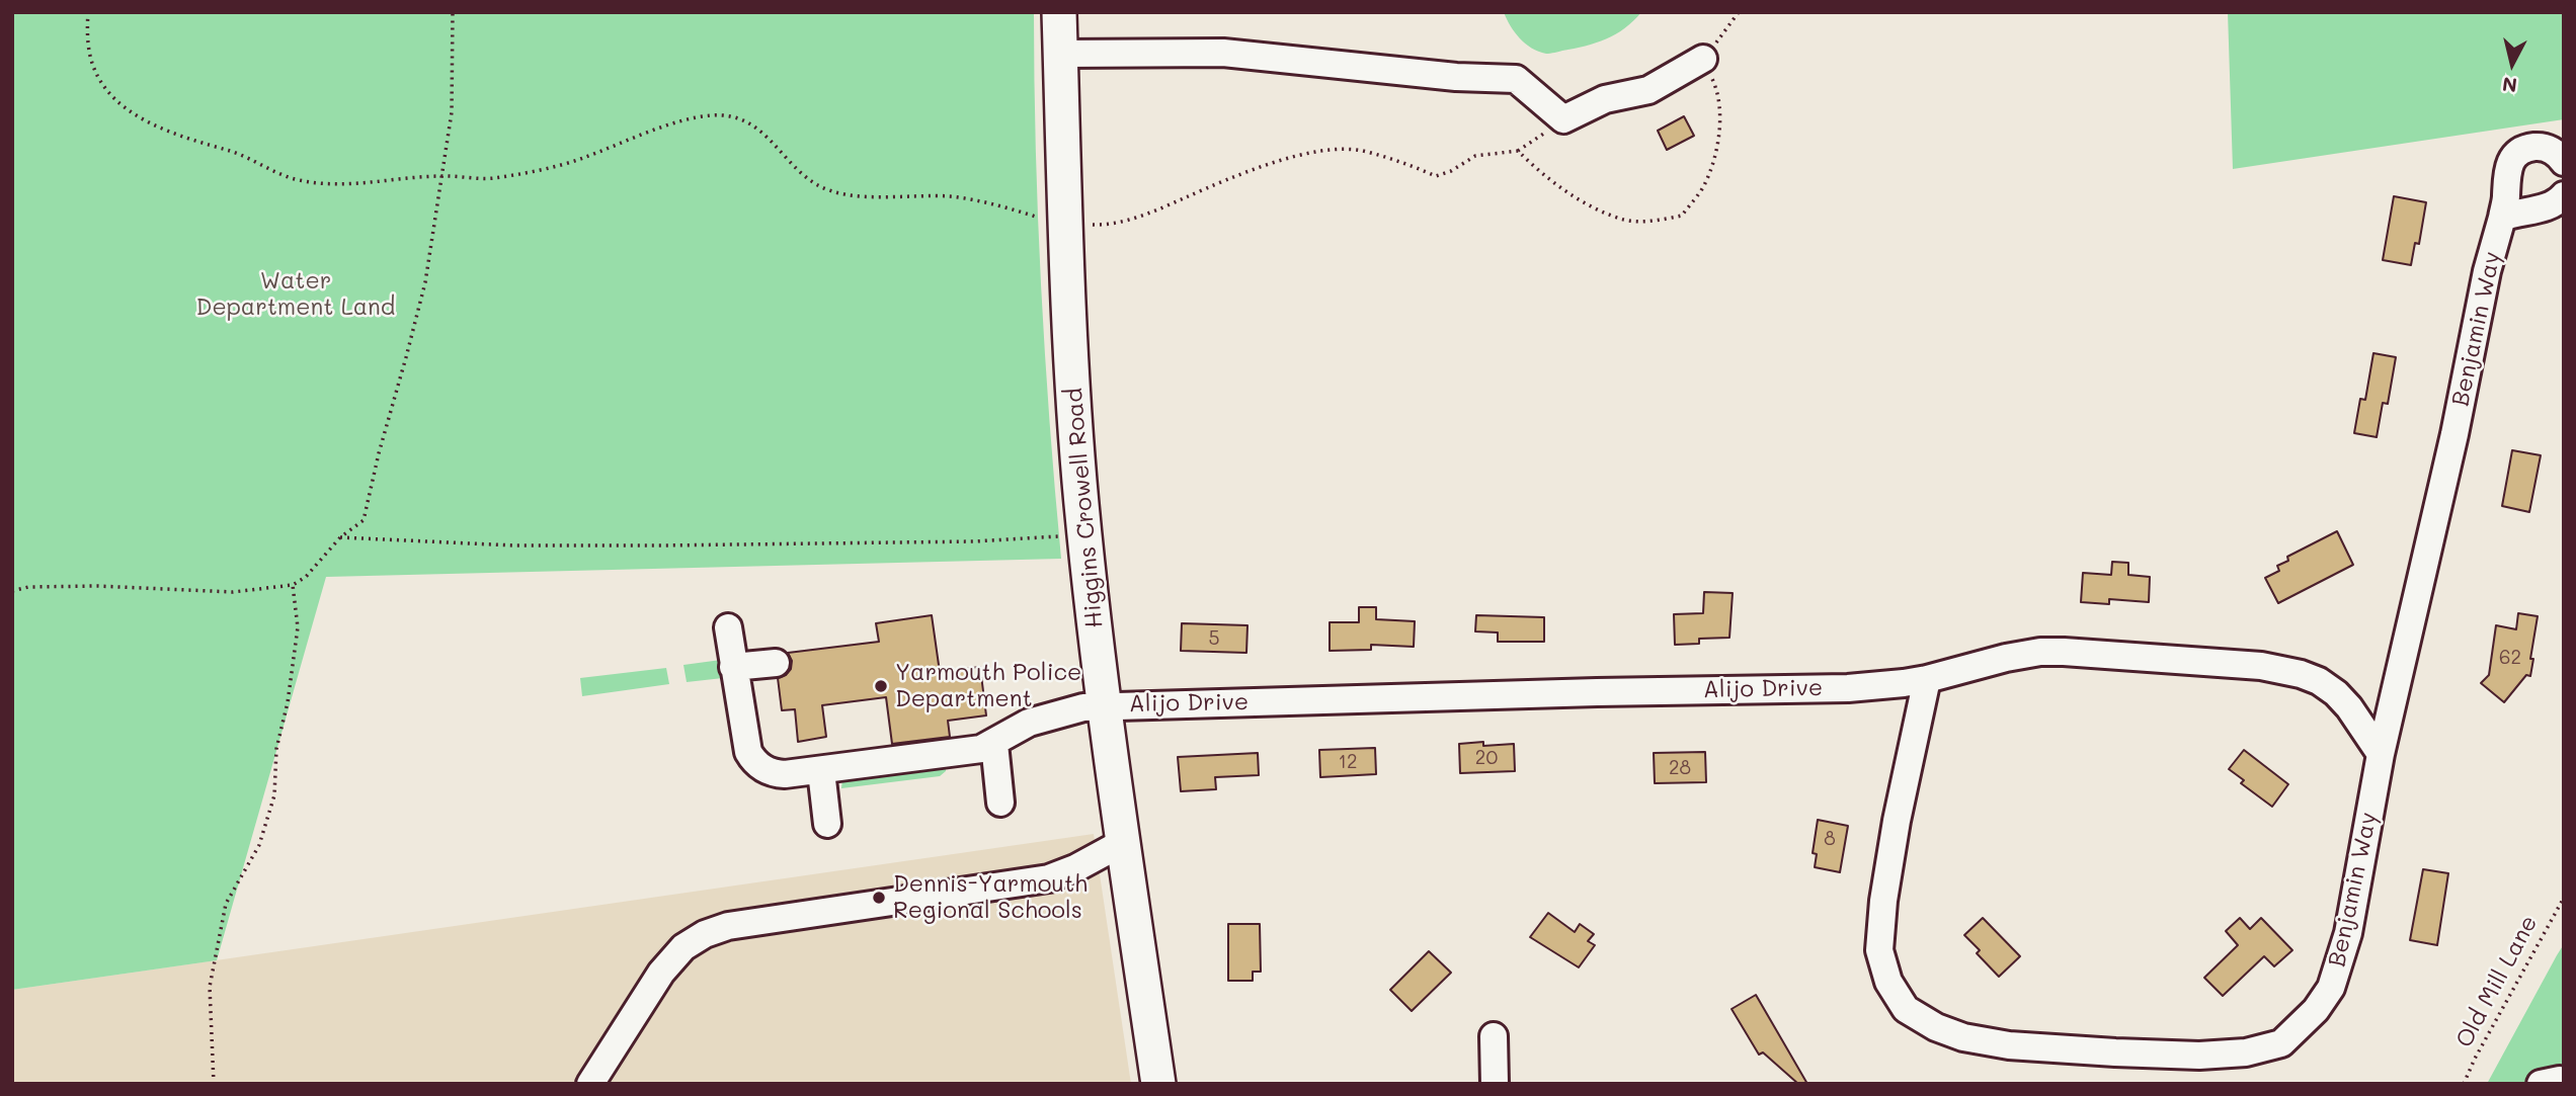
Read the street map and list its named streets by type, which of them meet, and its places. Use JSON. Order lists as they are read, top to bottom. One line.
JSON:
{"streets":{"main road":["Higgins Crowell Road"],"street":["Benjamin Way","Alijo Drive"],"path":["Old Mill Lane"]},"crossings":[["Benjamin Way","Alijo Drive"],["Higgins Crowell Road","Alijo Drive"]],"parks":["Water Department Land"],"places":["Yarmouth Police Department","Dennis-Yarmouth Regional Schools"],"house_numbers":["5","62","20","12","28","8"],"north":"bottom"}
